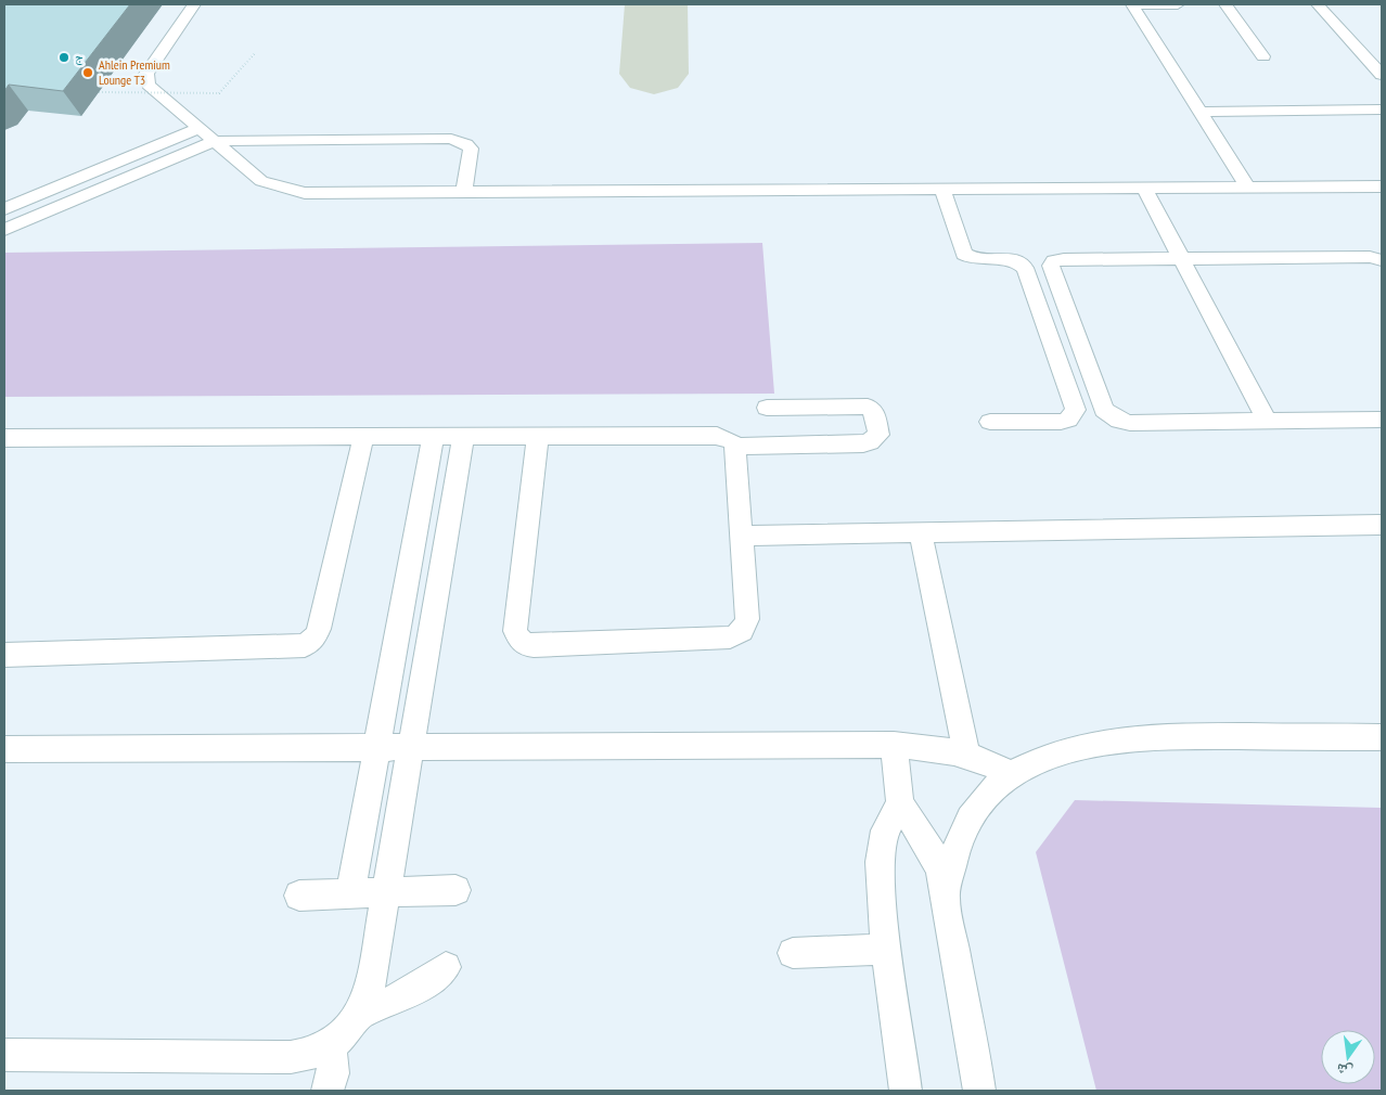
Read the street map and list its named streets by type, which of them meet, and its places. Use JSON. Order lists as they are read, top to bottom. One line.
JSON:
{"places":["ج","Ahlein Premium Lounge T3"],"north":"bottom"}
